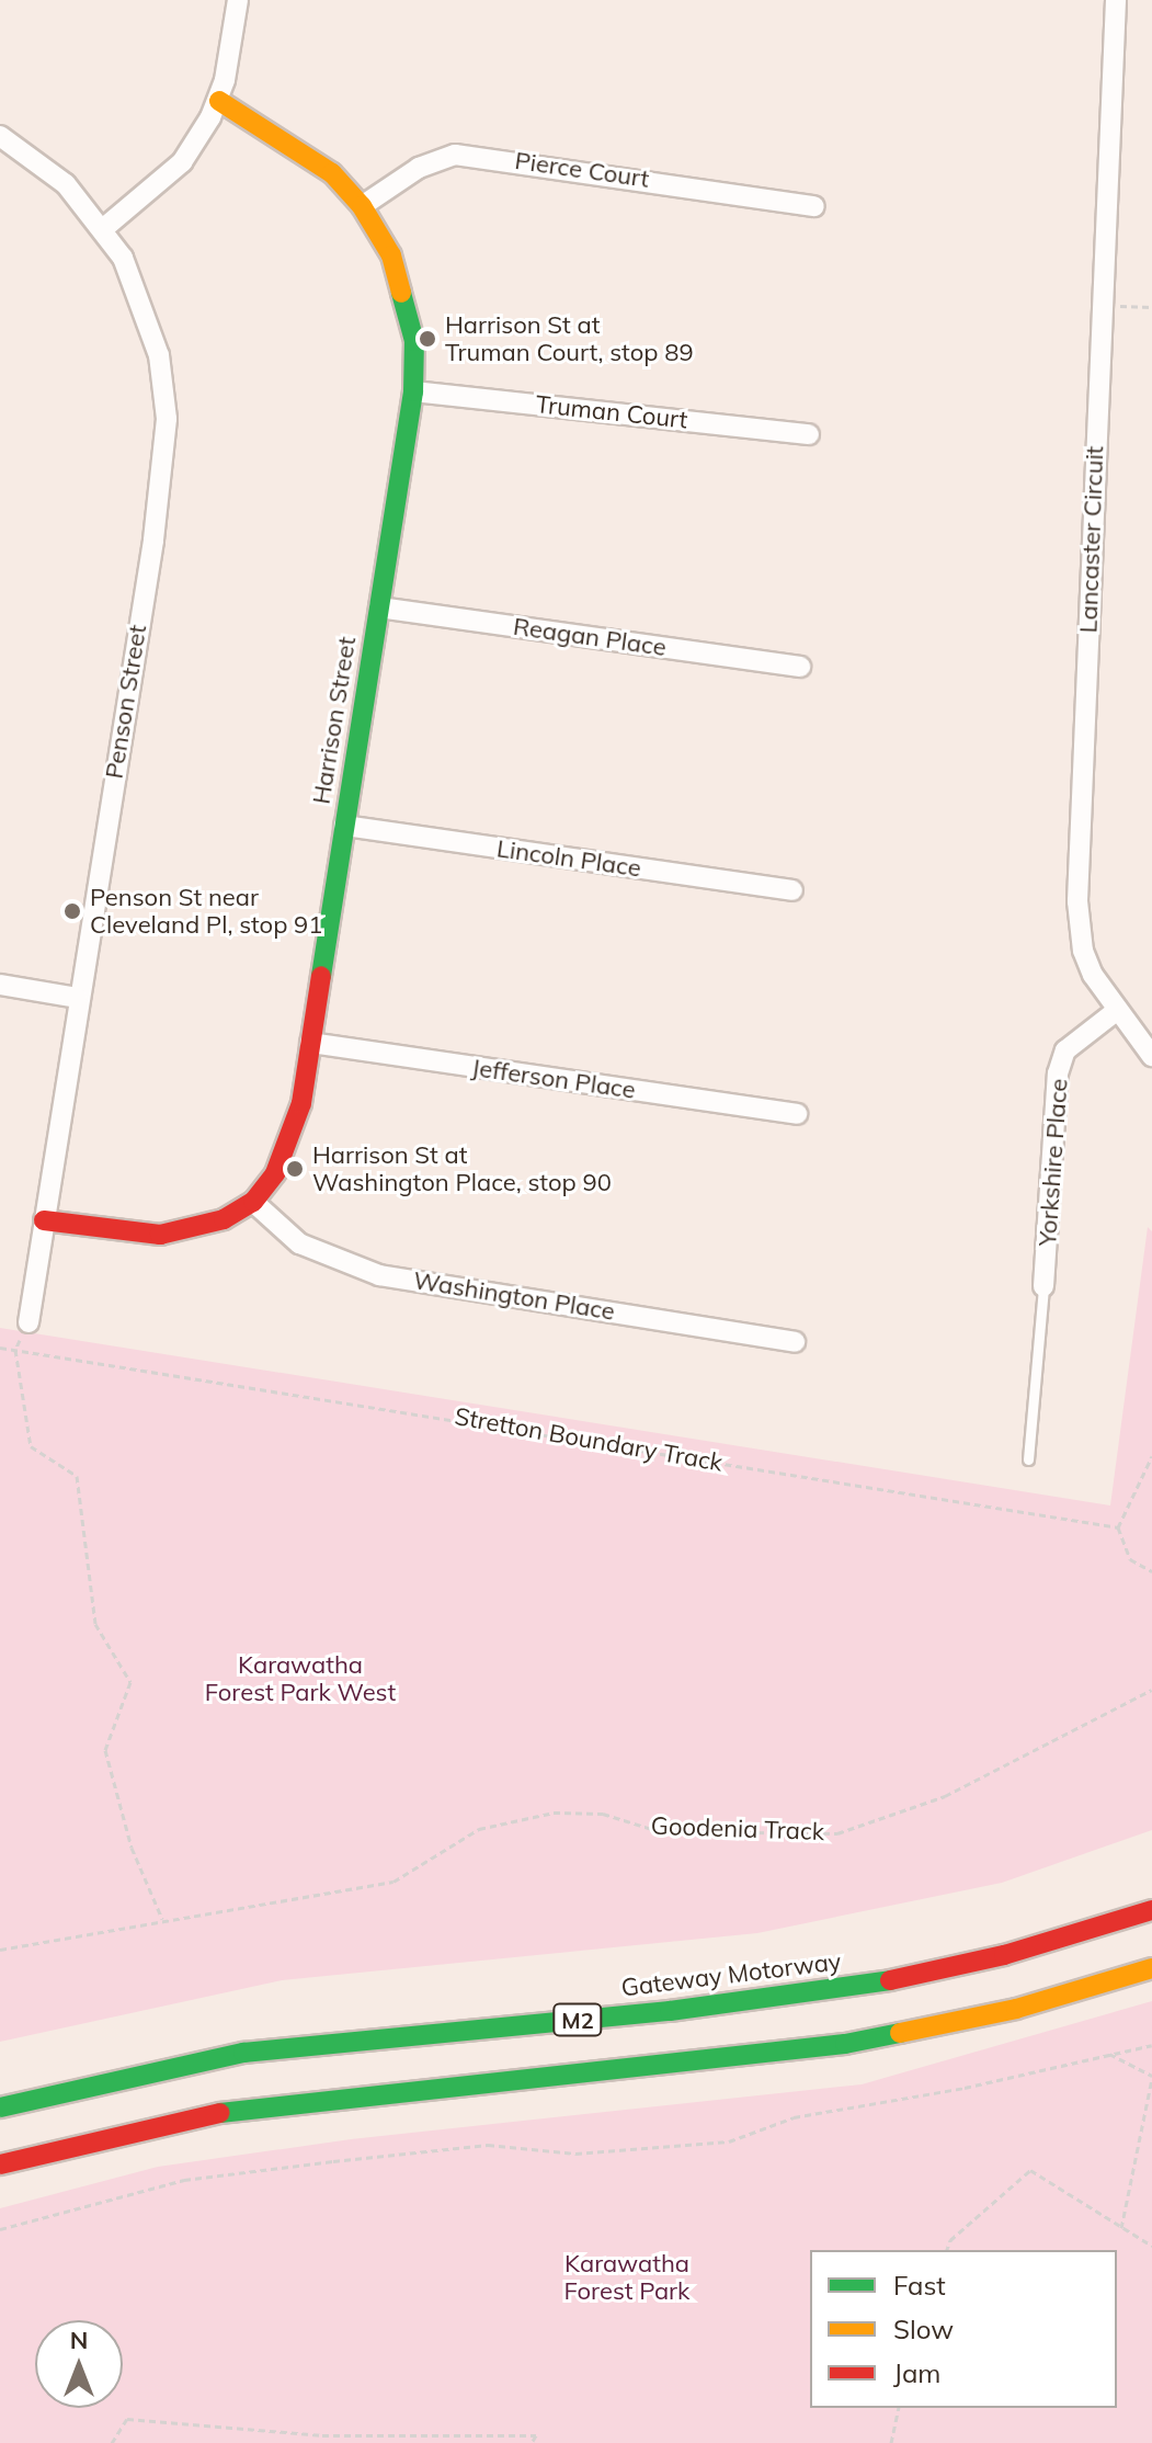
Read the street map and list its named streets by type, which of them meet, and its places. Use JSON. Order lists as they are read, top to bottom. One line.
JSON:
{"streets":{"main road":["Harrison Street","Gateway Motorway","M2"],"street":["Pierce Court","Truman Court","Lancaster Circuit","Reagan Place","Penson Street","Lincoln Place","Jefferson Place","Yorkshire Place","Washington Place"],"path":["Stretton Boundary Track","Goodenia Track"]},"crossings":[["Pierce Court","Harrison Street"],["Truman Court","Harrison Street"],["Lancaster Circuit","Yorkshire Place"],["Reagan Place","Harrison Street"],["Harrison Street","Lincoln Place"],["Harrison Street","Jefferson Place"],["Harrison Street","Washington Place"]],"parks":["Karawatha Forest Park West","Karawatha Forest Park"],"places":["Harrison St at Truman Court, stop 89","Penson St near Cleveland Pl, stop 91","Harrison St at Washington Place, stop 90"],"legend":["Fast","Slow","Jam"],"north":"top"}
